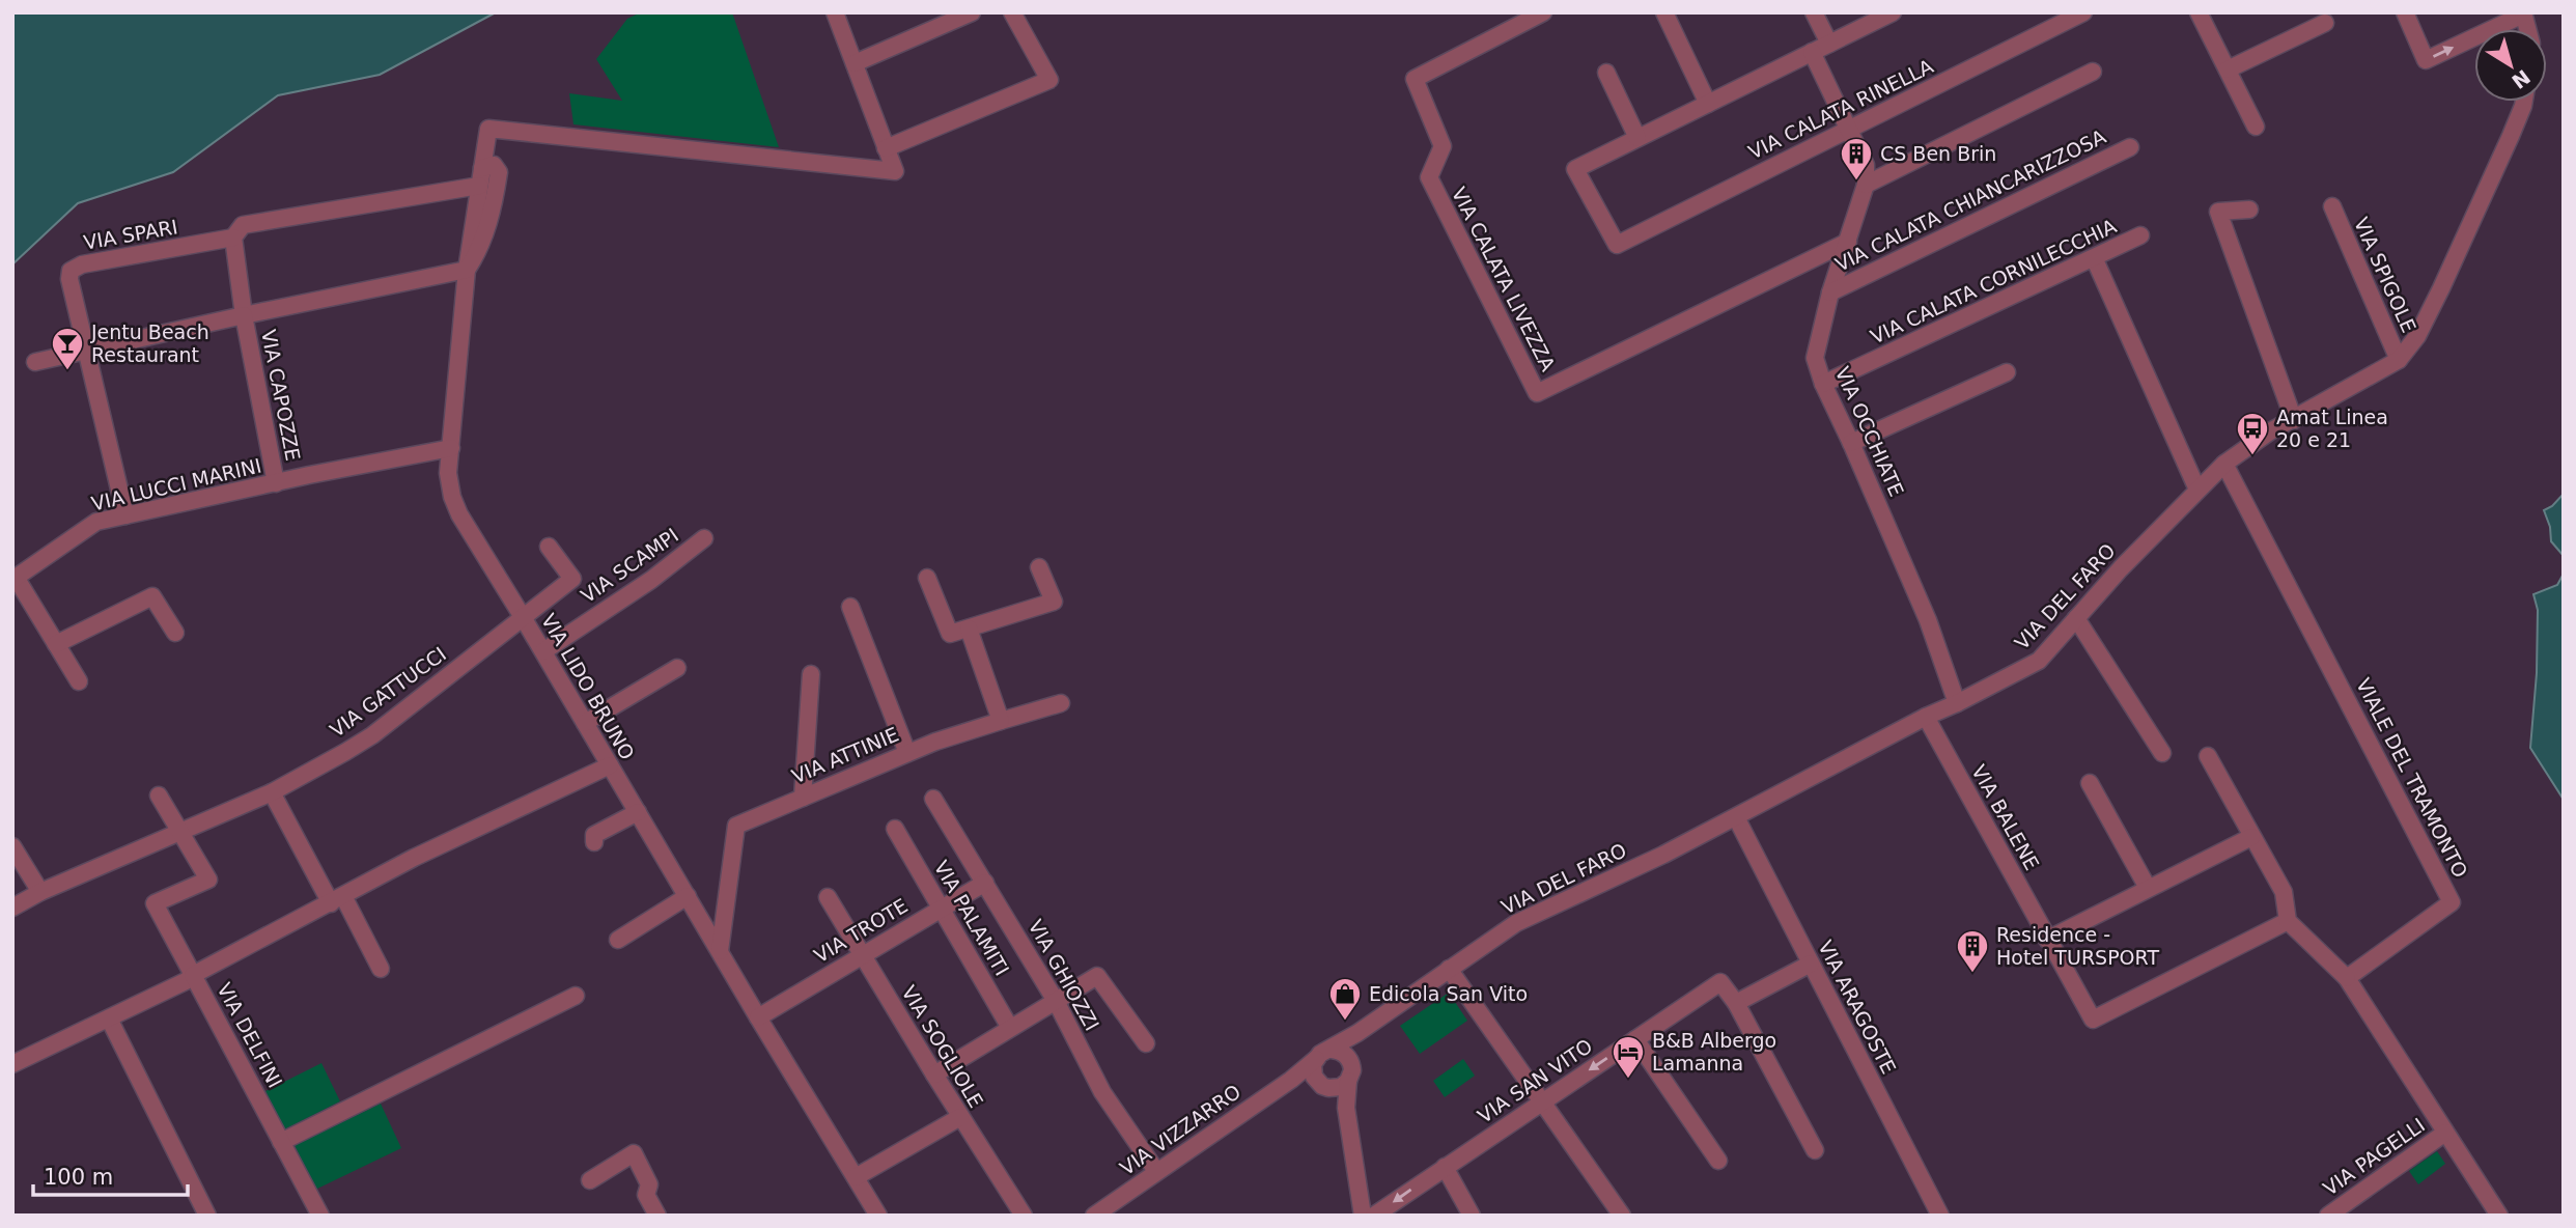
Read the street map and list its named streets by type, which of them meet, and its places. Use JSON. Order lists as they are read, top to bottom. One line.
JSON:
{"streets":{"street":["VIA CALATA RINELLA","VIA CALATA CHIANCARIZZOSA","VIA SPARI","VIA SPIGOLE","VIA CALATA LIVEZZA","VIA CALATA CORNILECCHIA","VIA CAPOZZE","VIA OCCHIATE","VIA LUCCI MARINI","VIA SCAMPI","VIA DEL FARO","VIA LIDO BRUNO","VIA GATTUCCI","VIA ATTINIE","VIALE DEL TRAMONTO","VIA BALENE","VIA PALAMITI","VIA TROTE","VIA GHIOZZI","VIA ARAGOSTE","VIA DELFINI","VIA SOGLIOLE","VIA SAN VITO","VIA VIZZARRO","VIA PAGELLI"]},"crossings":[["VIA CALATA RINELLA","VIA OCCHIATE"],["VIA CALATA CHIANCARIZZOSA","VIA OCCHIATE"],["VIA SPARI","VIA CAPOZZE"],["VIA SPARI","VIA LUCCI MARINI"],["VIA SPIGOLE","VIA DEL FARO"],["VIA CALATA LIVEZZA","VIA OCCHIATE"],["VIA CALATA CORNILECCHIA","VIA OCCHIATE"],["VIA CAPOZZE","VIA LUCCI MARINI"],["VIA OCCHIATE","VIA DEL FARO"],["VIA LUCCI MARINI","VIA LIDO BRUNO"],["VIA SCAMPI","VIA LIDO BRUNO"],["VIA DEL FARO","VIALE DEL TRAMONTO"],["VIA DEL FARO","VIA BALENE"],["VIA DEL FARO","VIA ARAGOSTE"],["VIA DEL FARO","VIA VIZZARRO"],["VIA LIDO BRUNO","VIA GATTUCCI"],["VIA LIDO BRUNO","VIA ATTINIE"],["VIA LIDO BRUNO","VIA TROTE"],["VIA LIDO BRUNO","VIA DELFINI"],["VIA PALAMITI","VIA TROTE"],["VIA TROTE","VIA GHIOZZI"],["VIA TROTE","VIA SOGLIOLE"],["VIA GHIOZZI","VIA VIZZARRO"]],"one_way":["VIA SAN VITO"],"places":{"building":["CS Ben Brin","Residence - Hotel TURSPORT"],"bar":["Jentu Beach Restaurant"],"bus stop":["Amat Linea 20 e 21"],"shop":["Edicola San Vito"],"hotel":["B&B Albergo Lamanna"]},"scale_bar":"100 m","north":"bottom right"}
